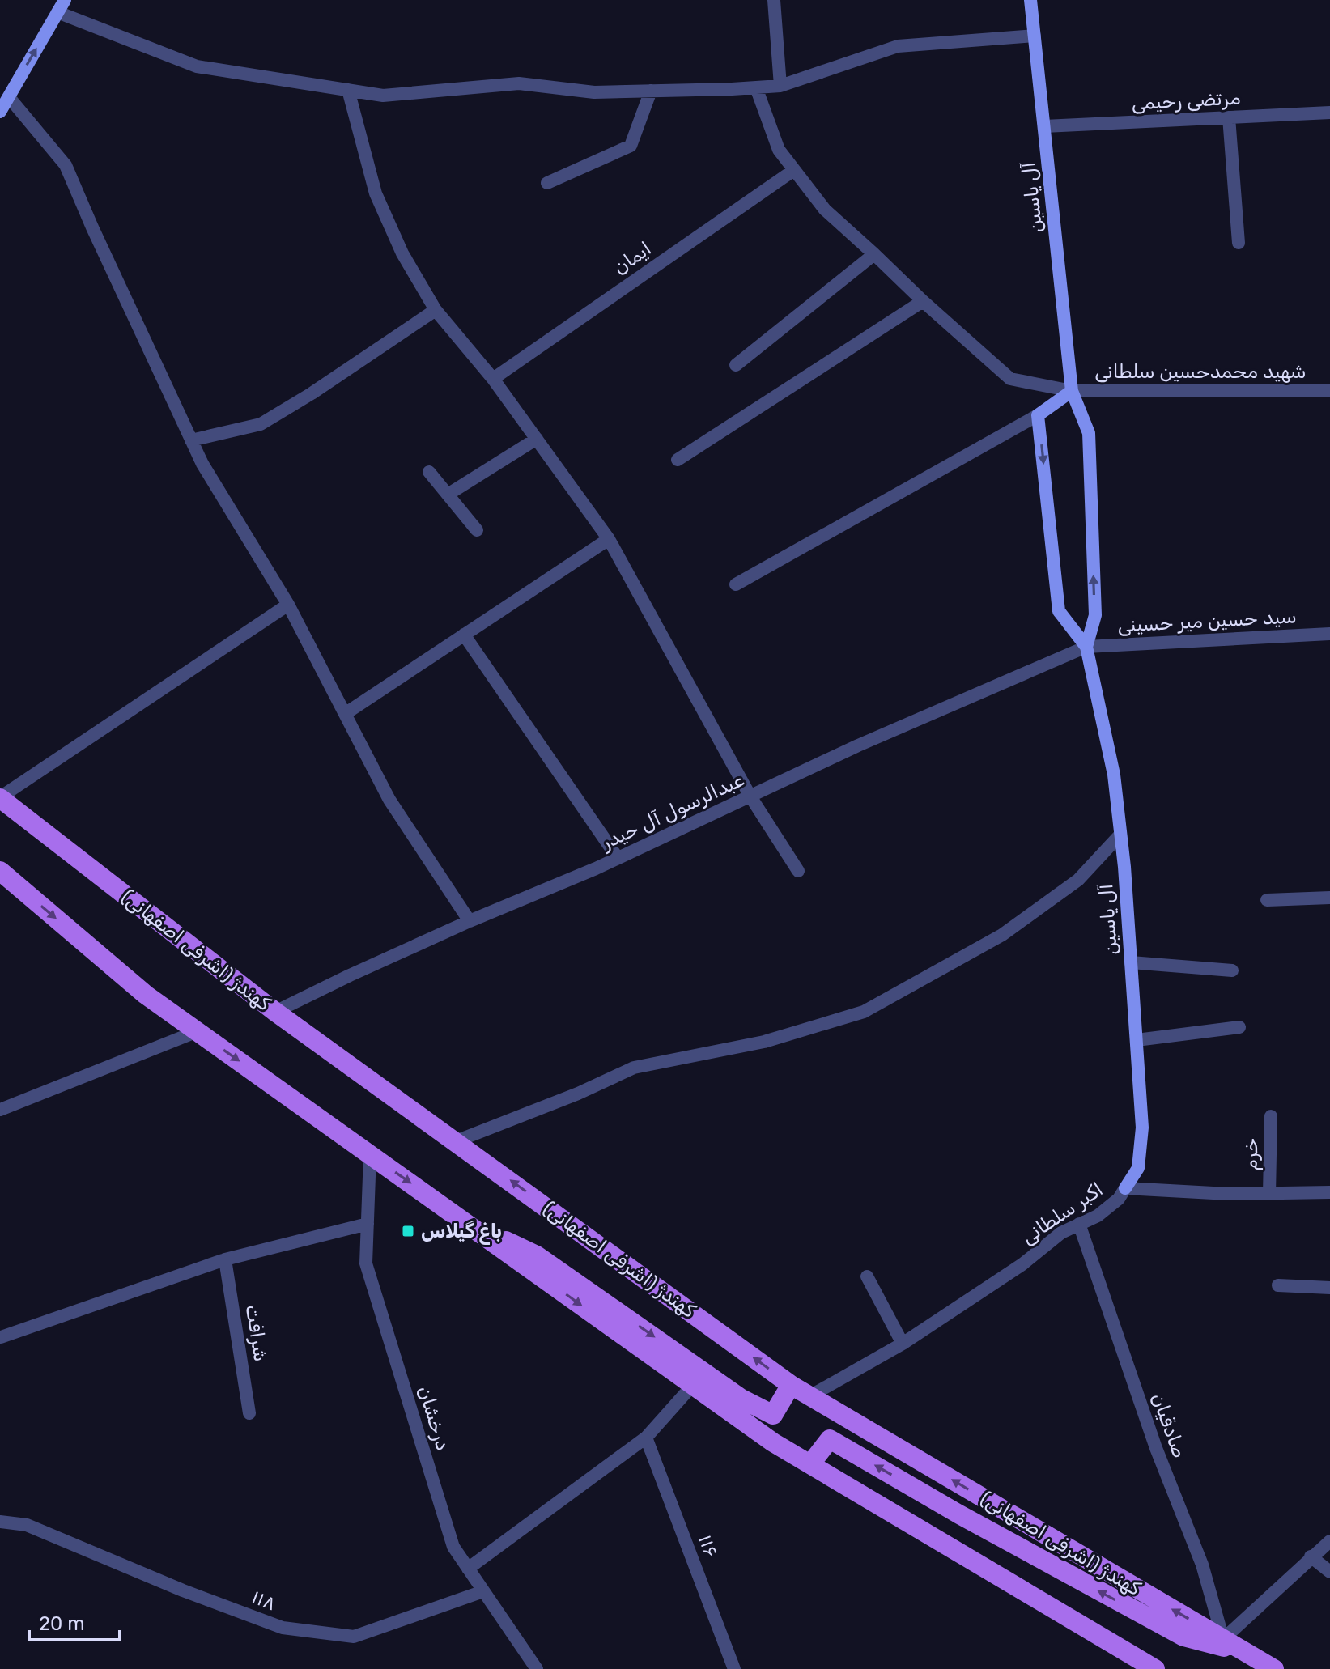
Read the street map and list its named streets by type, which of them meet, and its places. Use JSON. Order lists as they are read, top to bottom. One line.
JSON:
{"streets":{"main road":["کهندژ (اشرفی اصفهانی)"],"street":["مرتضی رحیمی","آل یاسین","ایمان","شهید محمدحسین سلطانی","سید حسین میر حسینی","عبدالرسول آل حیدر","خرم","اکبر سلطانی","شرافت","درخشان","صادقیان","۱۱۶","۱۱۸"]},"crossings":[["مرتضی رحیمی","آل یاسین"],["آل یاسین","شهید محمدحسین سلطانی"],["آل یاسین","سید حسین میر حسینی"],["آل یاسین","عبدالرسول آل حیدر"],["آل یاسین","اکبر سلطانی"],["ایمان","شهید محمدحسین سلطانی"],["سید حسین میر حسینی","عبدالرسول آل حیدر"],["عبدالرسول آل حیدر","کهندژ (اشرفی اصفهانی)"],["کهندژ (اشرفی اصفهانی)","اکبر سلطانی"],["کهندژ (اشرفی اصفهانی)","صادقیان"],["خرم","اکبر سلطانی"],["اکبر سلطانی","صادقیان"],["درخشان","۱۱۸"]],"places":{"transit":["باغ گیلاس"]},"scale_bar":"20 m"}
